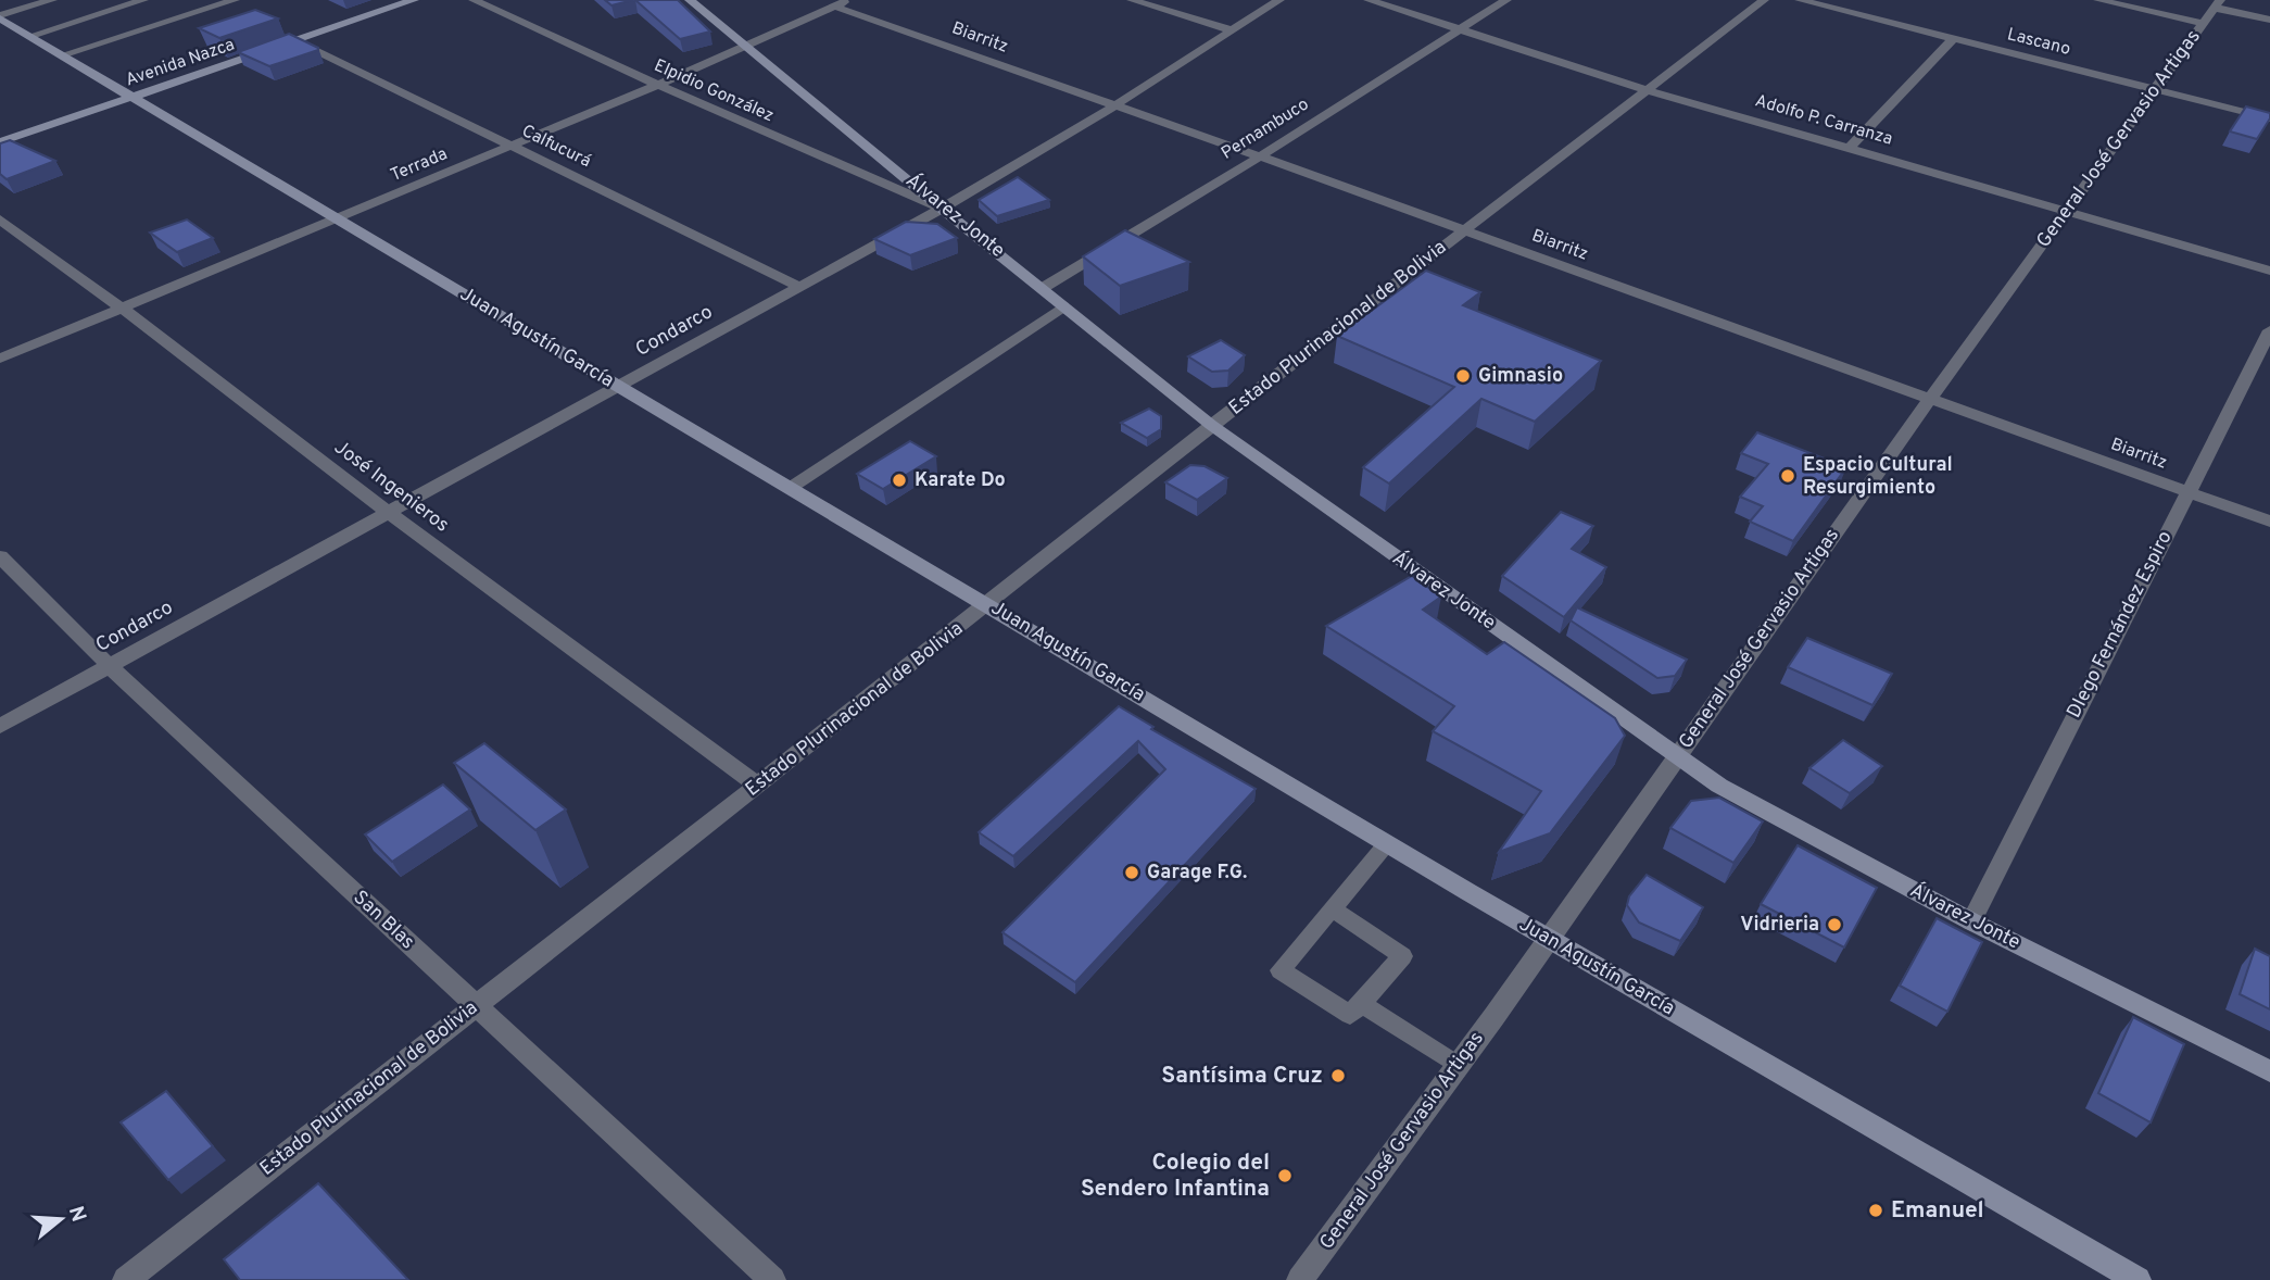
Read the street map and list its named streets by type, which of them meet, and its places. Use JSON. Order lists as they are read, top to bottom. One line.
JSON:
{"streets":{"street":["Biarritz","Lascano","Avenida Nazca","Elpidio González","Adolfo P. Carranza","Pernambuco","General José Gervasio Artigas","Calfucurá","Terrada","Álvarez Jonte","Estado Plurinacional de Bolivia","Condarco","Juan Agustín García","José Ingenieros","DIego Fernández Espiro","San Blas"]},"crossings":[["Biarritz","Pernambuco"],["Biarritz","General José Gervasio Artigas"],["Biarritz","Terrada"],["Biarritz","Estado Plurinacional de Bolivia"],["Biarritz","Condarco"],["Biarritz","DIego Fernández Espiro"],["Lascano","General José Gervasio Artigas"],["Avenida Nazca","Calfucurá"],["Avenida Nazca","Juan Agustín García"],["Elpidio González","Terrada"],["Elpidio González","Álvarez Jonte"],["Elpidio González","Condarco"],["Adolfo P. Carranza","Pernambuco"],["Adolfo P. Carranza","General José Gervasio Artigas"],["Adolfo P. Carranza","Estado Plurinacional de Bolivia"],["Pernambuco","Álvarez Jonte"],["General José Gervasio Artigas","Álvarez Jonte"],["General José Gervasio Artigas","Juan Agustín García"],["Calfucurá","Terrada"],["Calfucurá","Condarco"],["Terrada","Álvarez Jonte"],["Terrada","Juan Agustín García"],["Terrada","José Ingenieros"],["Álvarez Jonte","Estado Plurinacional de Bolivia"],["Álvarez Jonte","Condarco"],["Álvarez Jonte","DIego Fernández Espiro"],["Estado Plurinacional de Bolivia","Juan Agustín García"],["Estado Plurinacional de Bolivia","José Ingenieros"],["Estado Plurinacional de Bolivia","San Blas"],["Condarco","Juan Agustín García"],["Condarco","José Ingenieros"],["Condarco","San Blas"]],"places":["Gimnasio","Espacio Cultural Resurgimiento","Karate Do","Garage F.G.","Vidrieria","Santísima Cruz","Colegio del Sendero Infantina","Emanuel"],"north":"right"}
